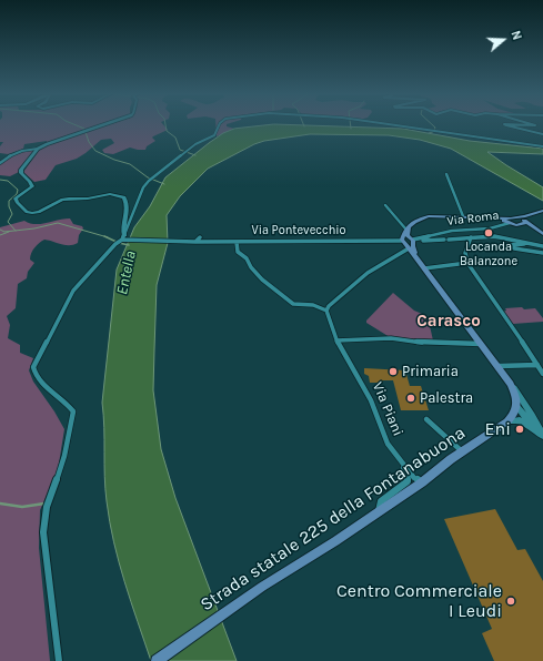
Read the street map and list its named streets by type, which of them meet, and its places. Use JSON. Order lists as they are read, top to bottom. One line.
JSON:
{"streets":{"main road":["Strada statale 225 della Fontanabuona"],"street":["Via Roma","Via Pontevecchio","Via Piani"]},"crossings":[["Via Roma","Via Pontevecchio"],["Via Piani","Strada statale 225 della Fontanabuona"]],"districts":["Carasco"],"water":["Entella"],"places":["Locanda Balanzone","Primaria","Palestra","Eni","Centro Commerciale I Leudi"],"north":"right"}
